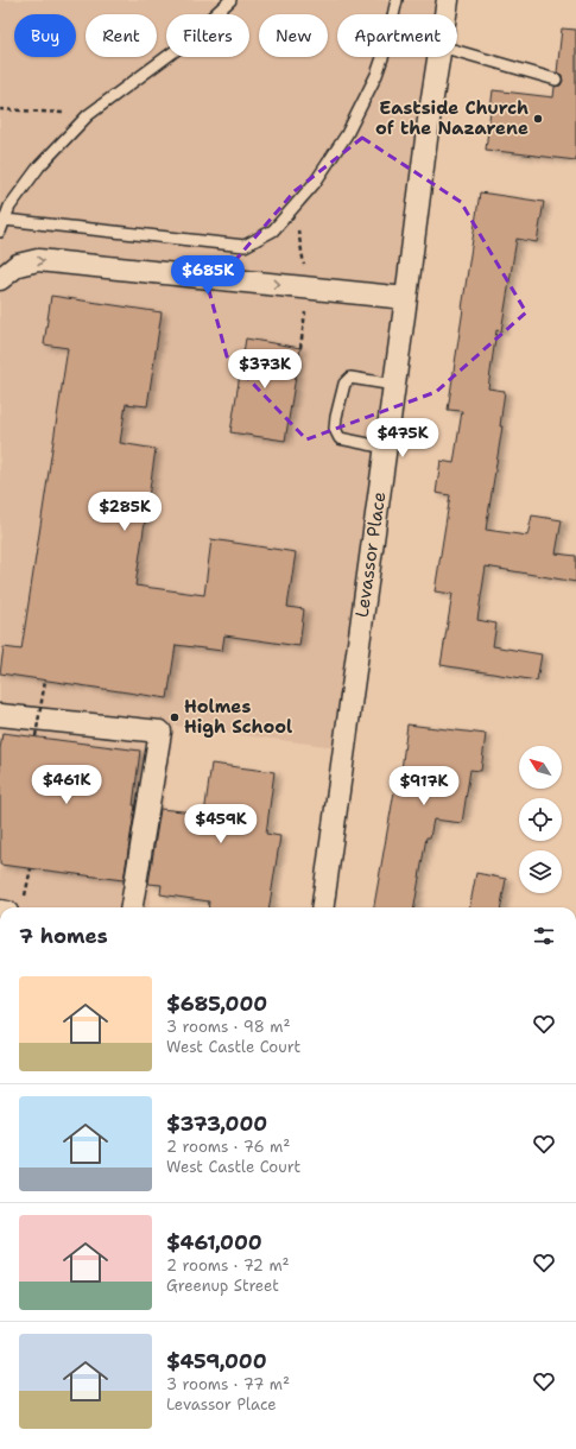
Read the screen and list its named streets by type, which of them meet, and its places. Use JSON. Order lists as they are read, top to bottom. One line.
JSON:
{"streets":{"street":["Levassor Place"]},"places":["Eastside Church of the Nazarene","Holmes High School"],"north":"top left","page":{"chip":["Buy","Rent","Filters","New","Apartment"],"price":["$685K","$373K","$475K","$285K","$461K","$917K","$459K"],"heading":"7 homes","list":[{"name":"$685,000","note":"3 rooms · 98 m² · West Castle Court"},{"name":"$373,000","note":"2 rooms · 76 m² · West Castle Court"},{"name":"$461,000","note":"2 rooms · 72 m² · Greenup Street"},{"name":"$459,000","note":"3 rooms · 77 m² · Levassor Place"}]}}
